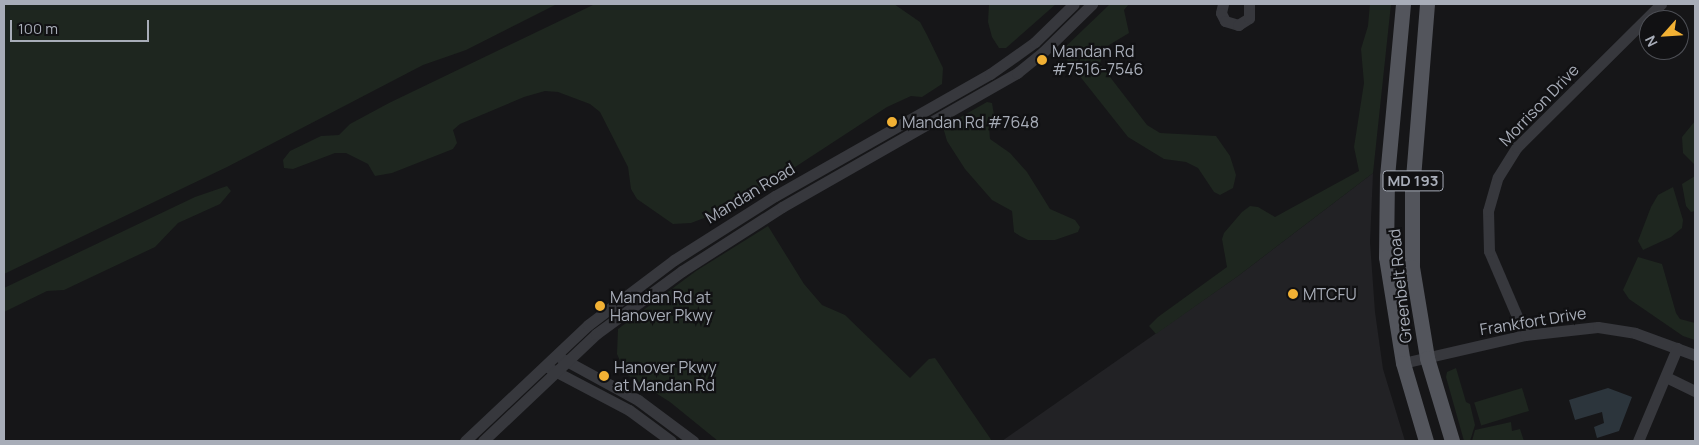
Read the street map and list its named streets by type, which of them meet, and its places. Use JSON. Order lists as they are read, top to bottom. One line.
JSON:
{"streets":{"main road":["MD 193","Greenbelt Road"],"street":["Morrison Drive","Mandan Road","Frankfort Drive"]},"crossings":[["Morrison Drive","Frankfort Drive"],["Greenbelt Road","Frankfort Drive"]],"places":["Mandan Rd #7516-7546","Mandan Rd #7648","MTCFU","Mandan Rd at Hanover Pkwy","Hanover Pkwy at Mandan Rd"],"scale_bar":"100 m","north":"bottom left"}
